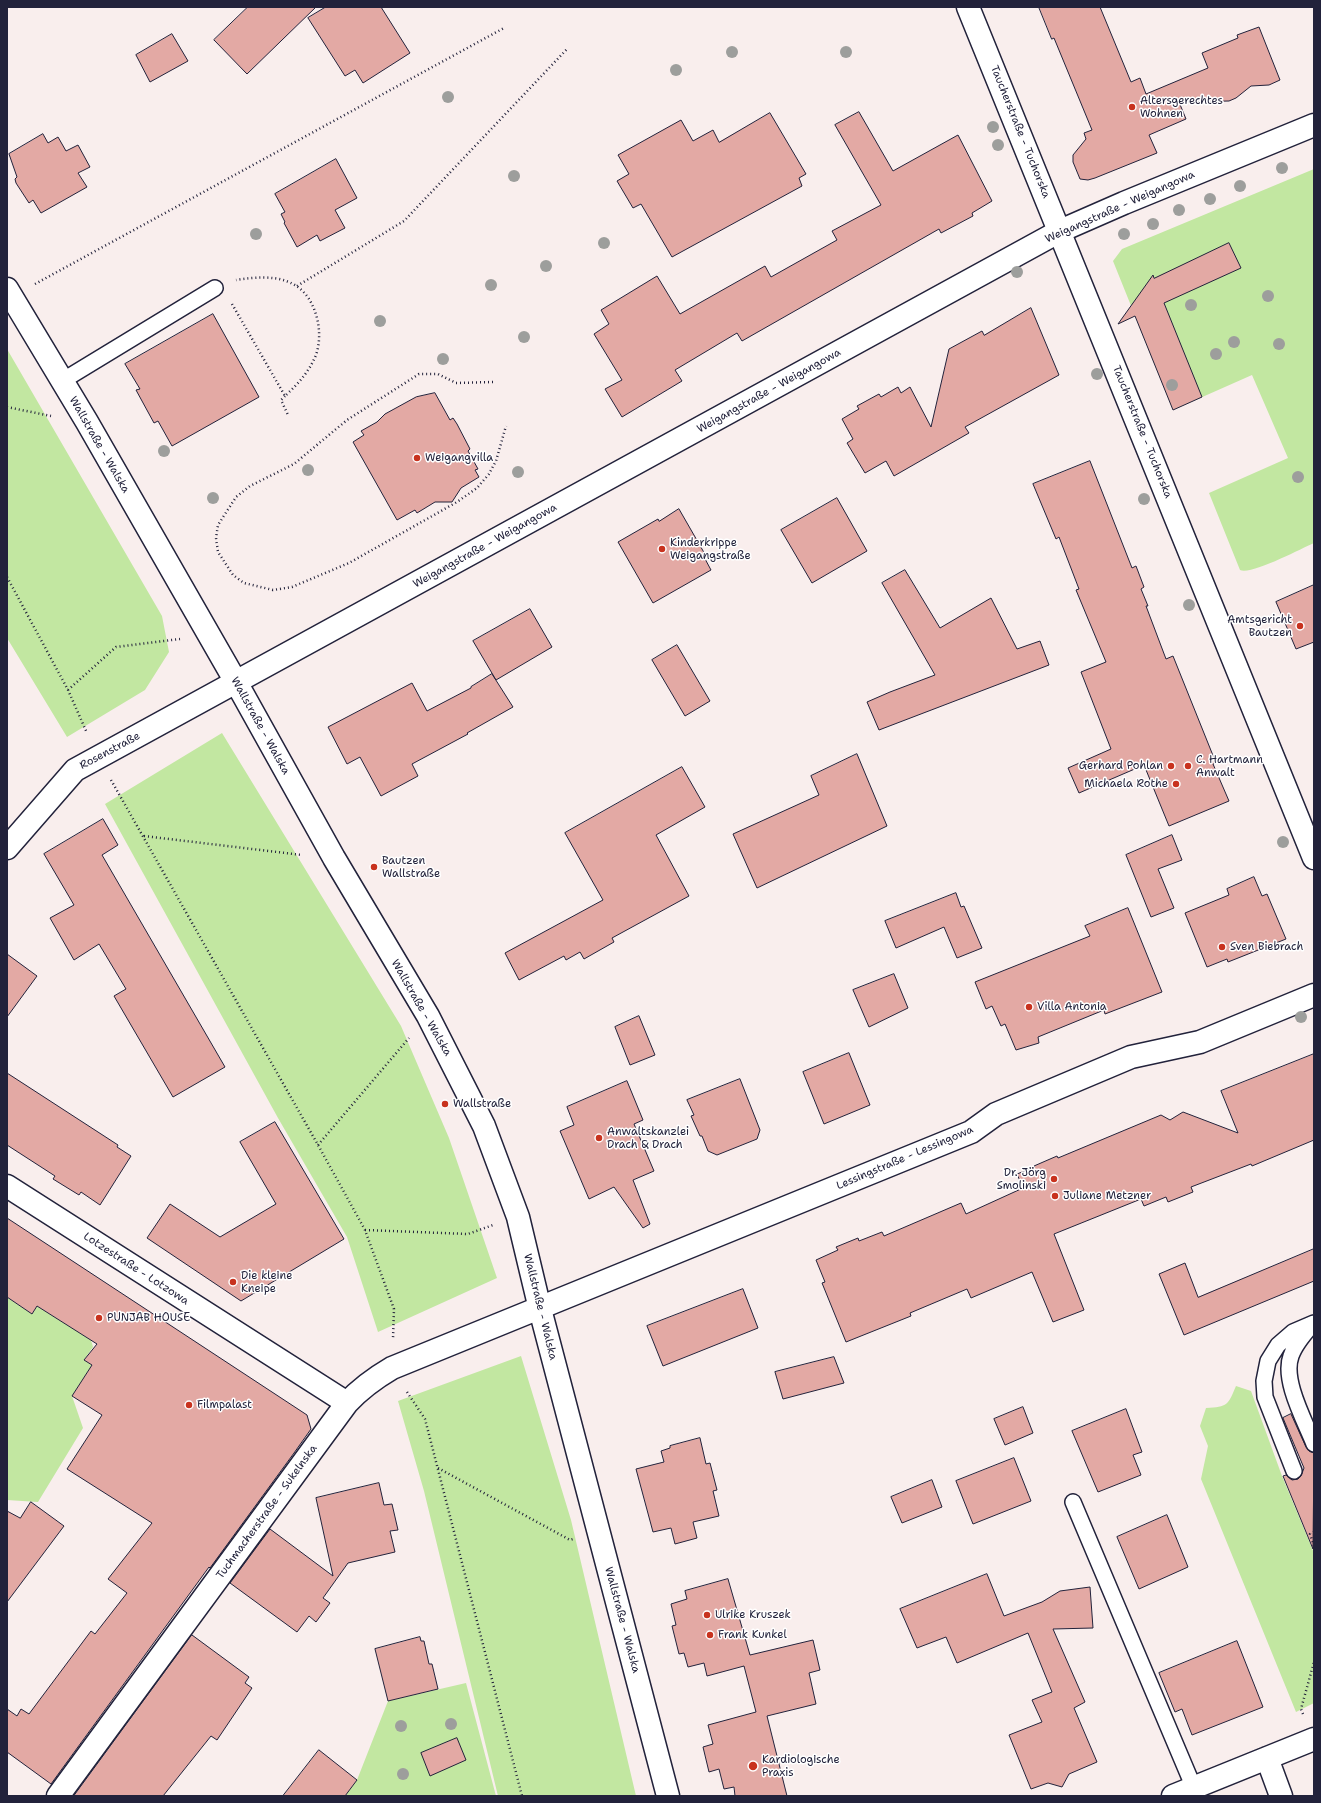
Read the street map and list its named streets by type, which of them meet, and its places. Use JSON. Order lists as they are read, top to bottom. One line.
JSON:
{"streets":{"street":["Taucherstraße - Tuchorska","Weigangstraße - Weigangowa","Wallstraße - Walska","Rosenstraße","Lessingstraße - Lessingowa","Lotzestraße - Lotzowa","Tuchmacherstraße - Sukelnska"]},"crossings":[["Taucherstraße - Tuchorska","Weigangstraße - Weigangowa"],["Weigangstraße - Weigangowa","Wallstraße - Walska"],["Weigangstraße - Weigangowa","Rosenstraße"],["Wallstraße - Walska","Rosenstraße"],["Wallstraße - Walska","Lessingstraße - Lessingowa"],["Wallstraße - Walska","Tuchmacherstraße - Sukelnska"],["Lessingstraße - Lessingowa","Tuchmacherstraße - Sukelnska"],["Lotzestraße - Lotzowa","Tuchmacherstraße - Sukelnska"]],"places":["Altersgerechtes Wohnen","Weigangvilla","Kinderkrippe Weigangstraße","Amtsgericht Bautzen","Gerhard Pohlan","C. Hartmann Anwalt","Michaela Rothe","Bautzen Wallstraße","Sven Biebrach","Villa Antonia","Wallstraße","Anwaltskanzlei Drach & Drach","Dr. Jörg Smolinski","Juliane Metzner","Die kleine Kneipe","PUNJAB HOUSE","Filmpalast","Ulrike Kruszek","Frank Kunkel","Kardiologische Praxis"]}
